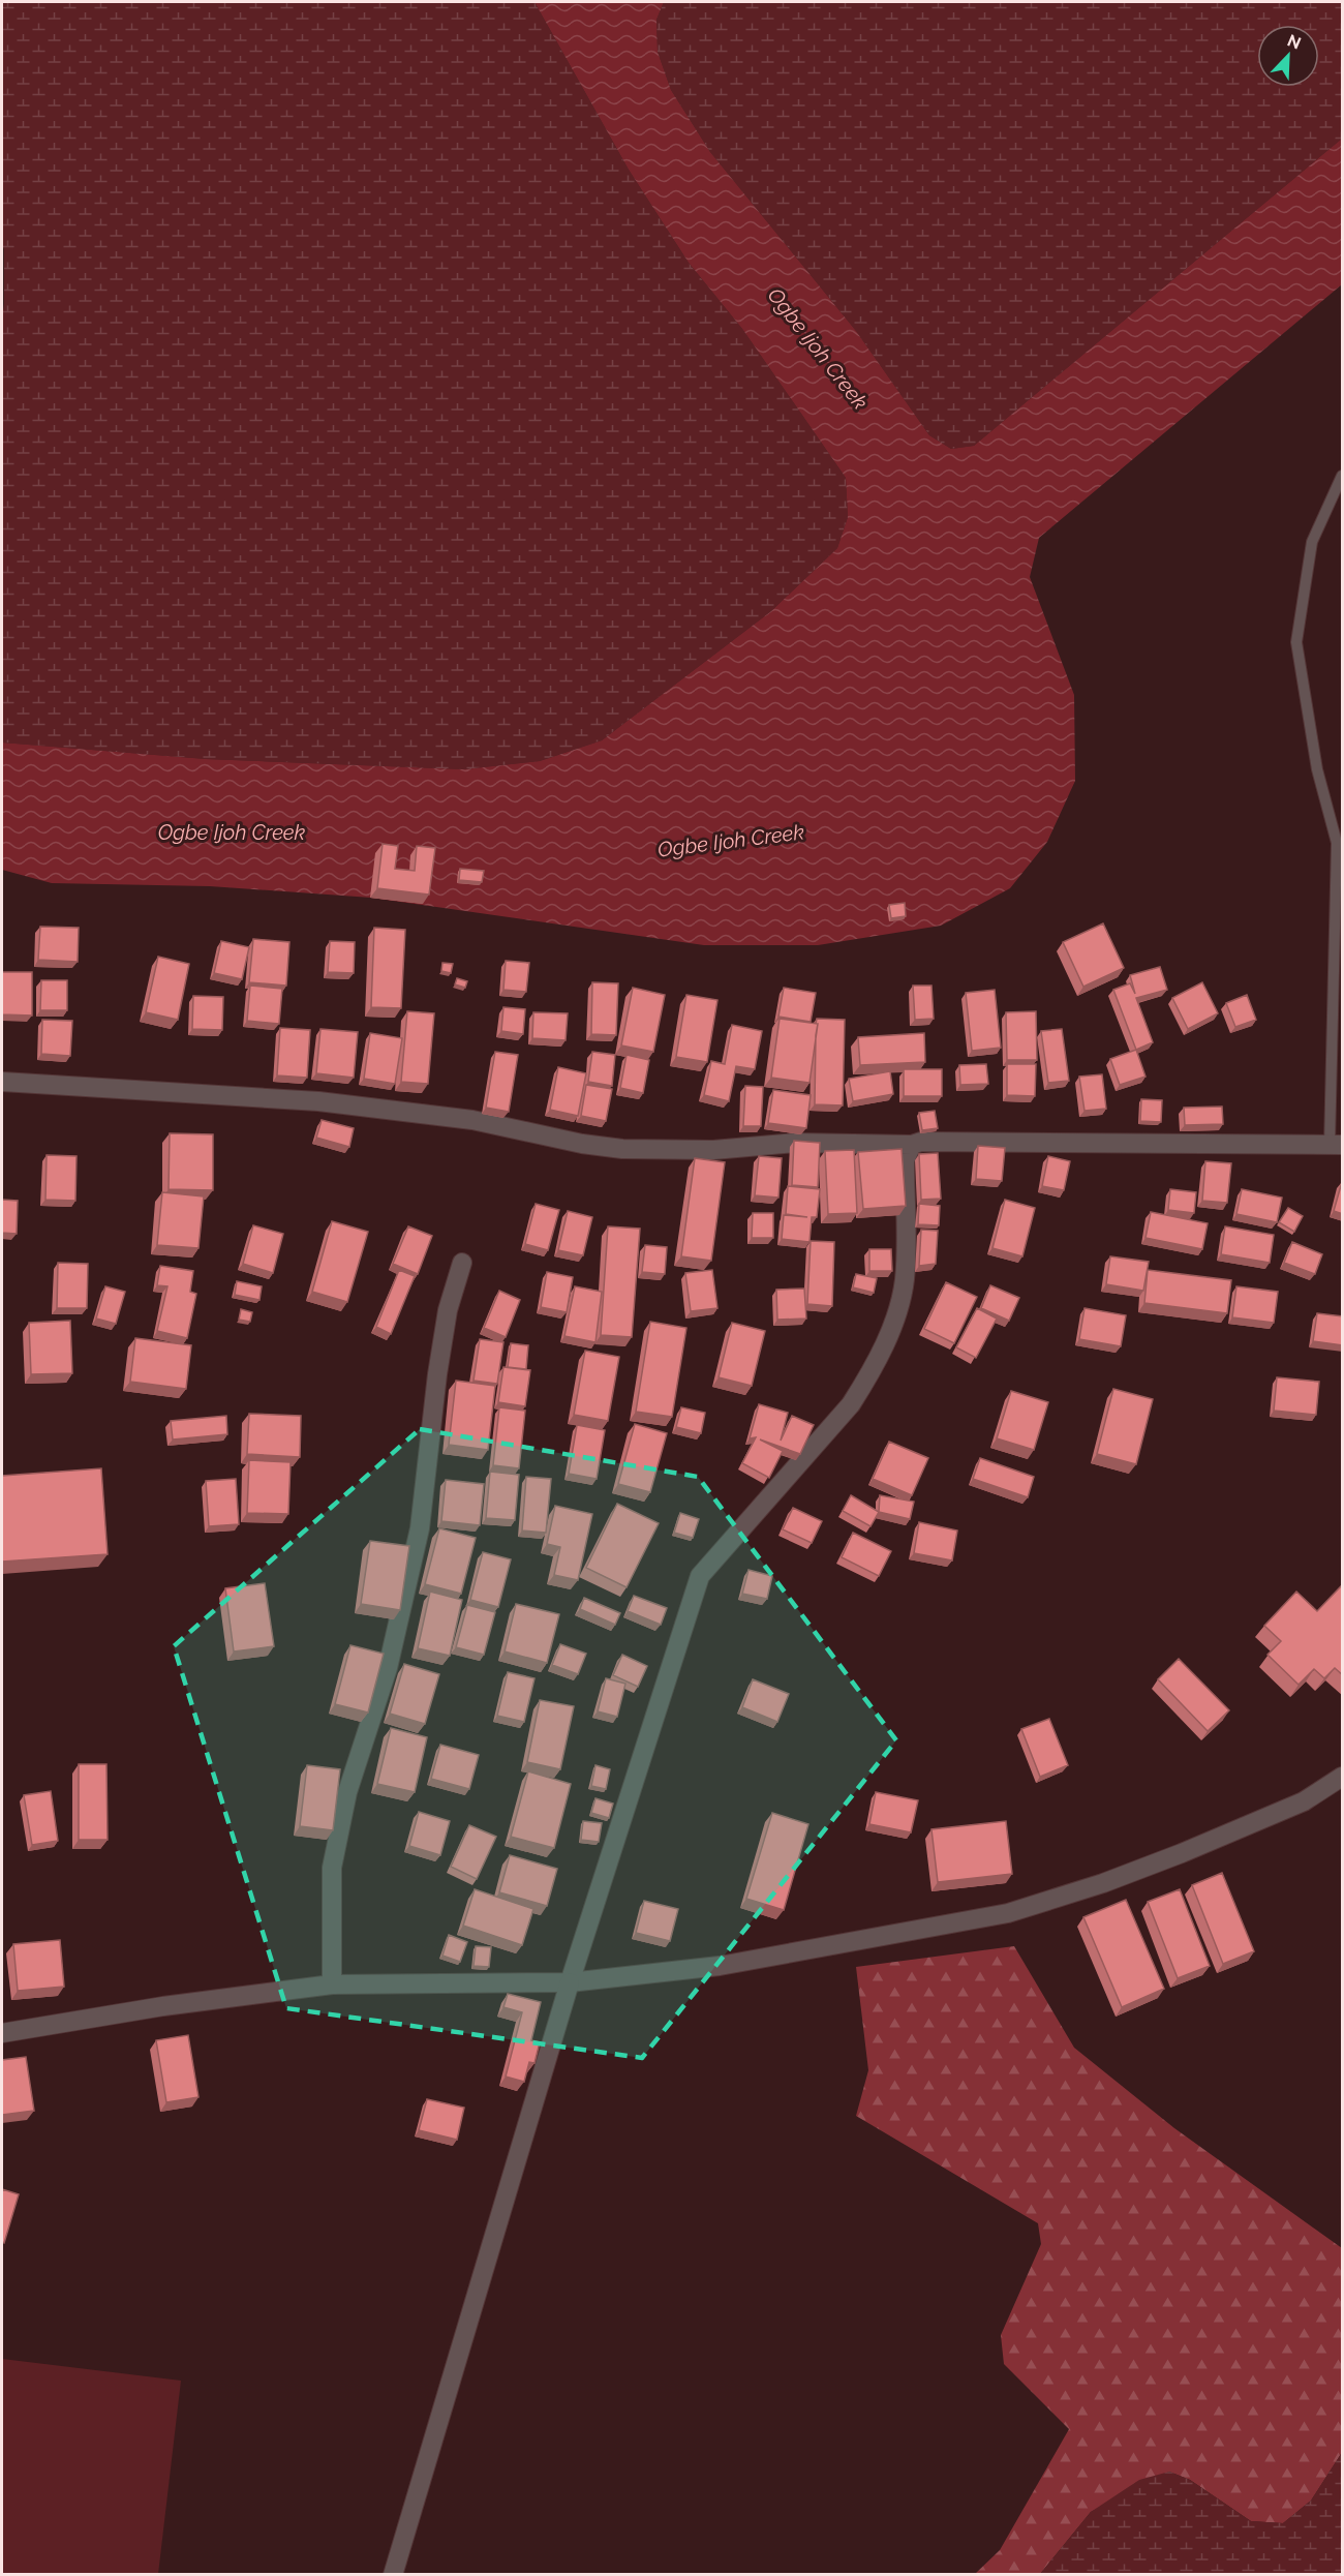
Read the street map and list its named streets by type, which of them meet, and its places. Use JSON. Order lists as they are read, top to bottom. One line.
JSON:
{"water":["Ogbe Ijoh Creek"],"north":"top right"}
